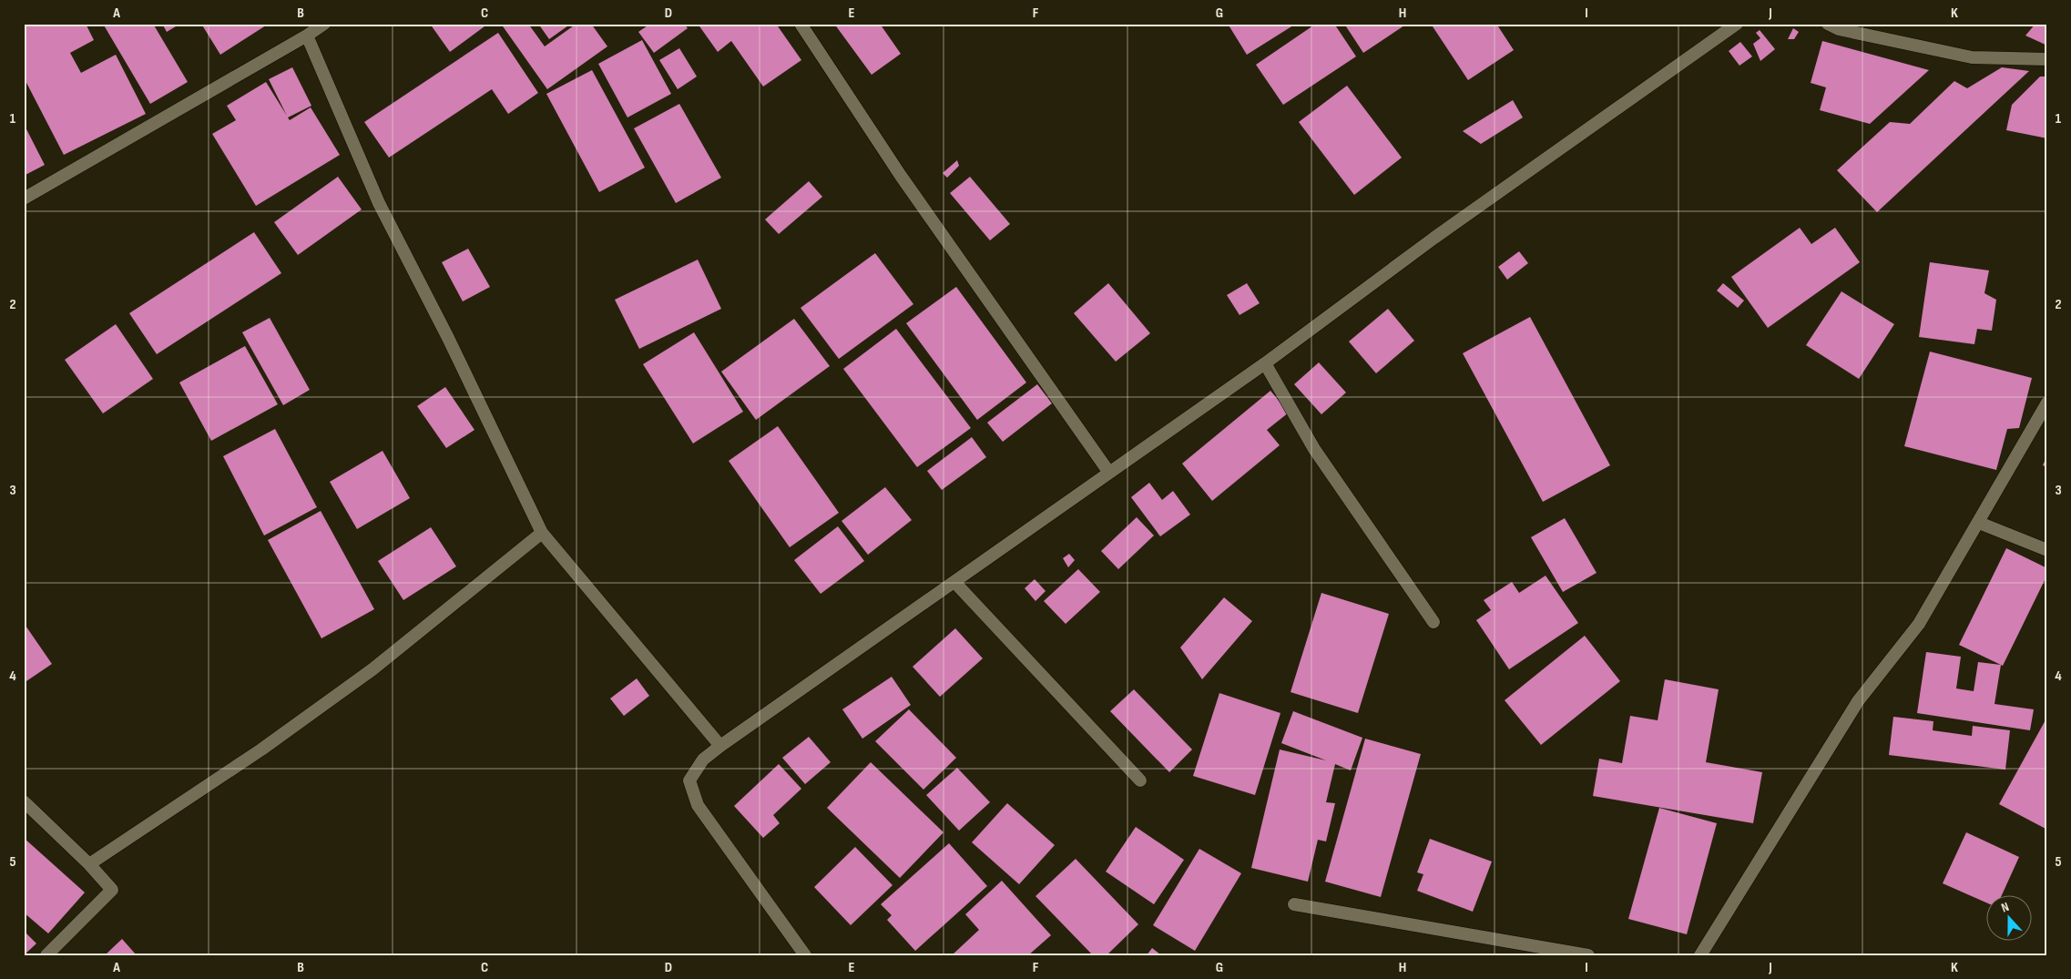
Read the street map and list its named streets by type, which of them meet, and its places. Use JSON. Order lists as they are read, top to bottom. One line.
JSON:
{"north":"top","grid":{"columns":["A","B","C","D","E","F","G","H","I","J","K"],"rows":["1","2","3","4","5"]}}
